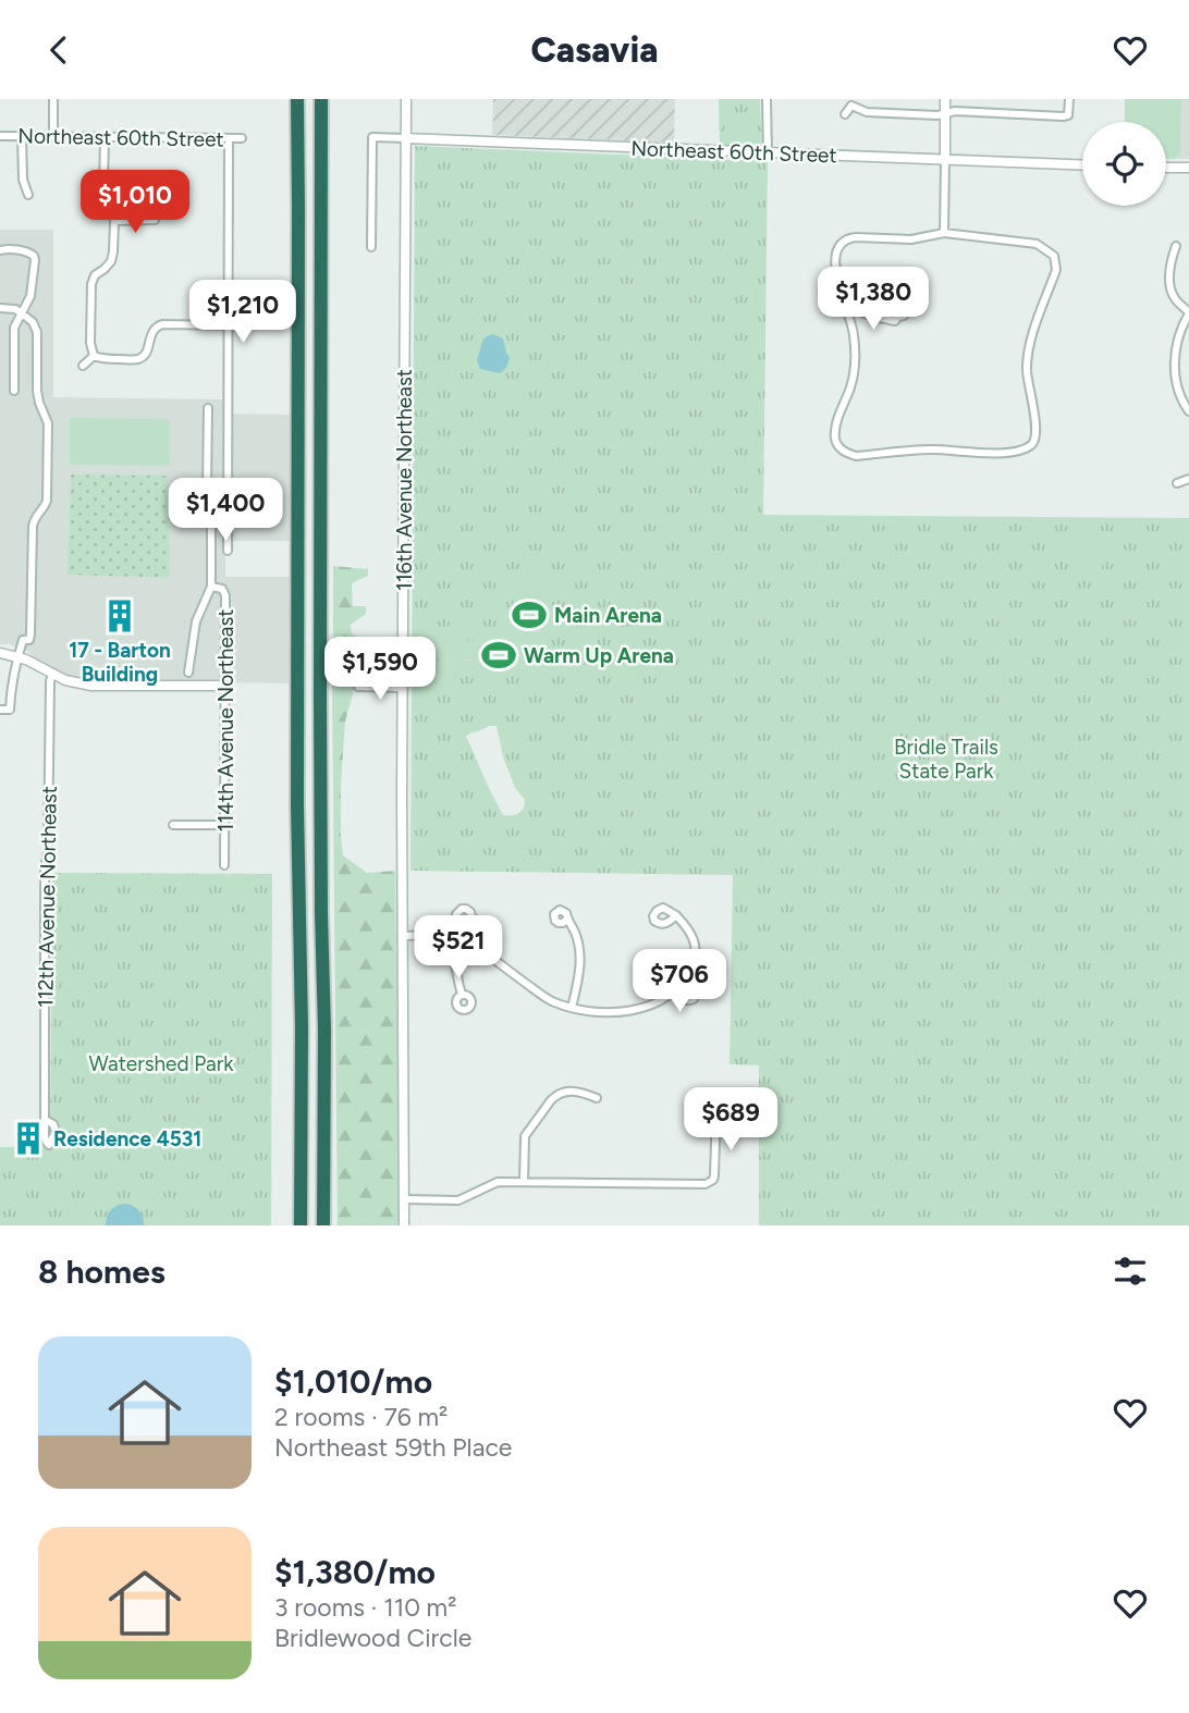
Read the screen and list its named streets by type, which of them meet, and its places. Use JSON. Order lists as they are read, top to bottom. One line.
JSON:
{"streets":{"street":["Northeast 60th Street","116th Avenue Northeast","114th Avenue Northeast","112th Avenue Northeast"]},"crossings":[["Northeast 60th Street","116th Avenue Northeast"]],"parks":["Bridle Trails State Park","Watershed Park"],"places":{"sports":["Main Arena","Warm Up Arena"],"building":["17 - Barton Building","Residence 4531"]},"page":{"header":"Casavia","price":["$1,010","$1,380","$1,210","$1,400","$1,590","$521","$706","$689"],"heading":"8 homes","list":[{"name":"$1,010/mo","note":"2 rooms · 76 m² · Northeast 59th Place"},{"name":"$1,380/mo","note":"3 rooms · 110 m² · Bridlewood Circle"}]}}
